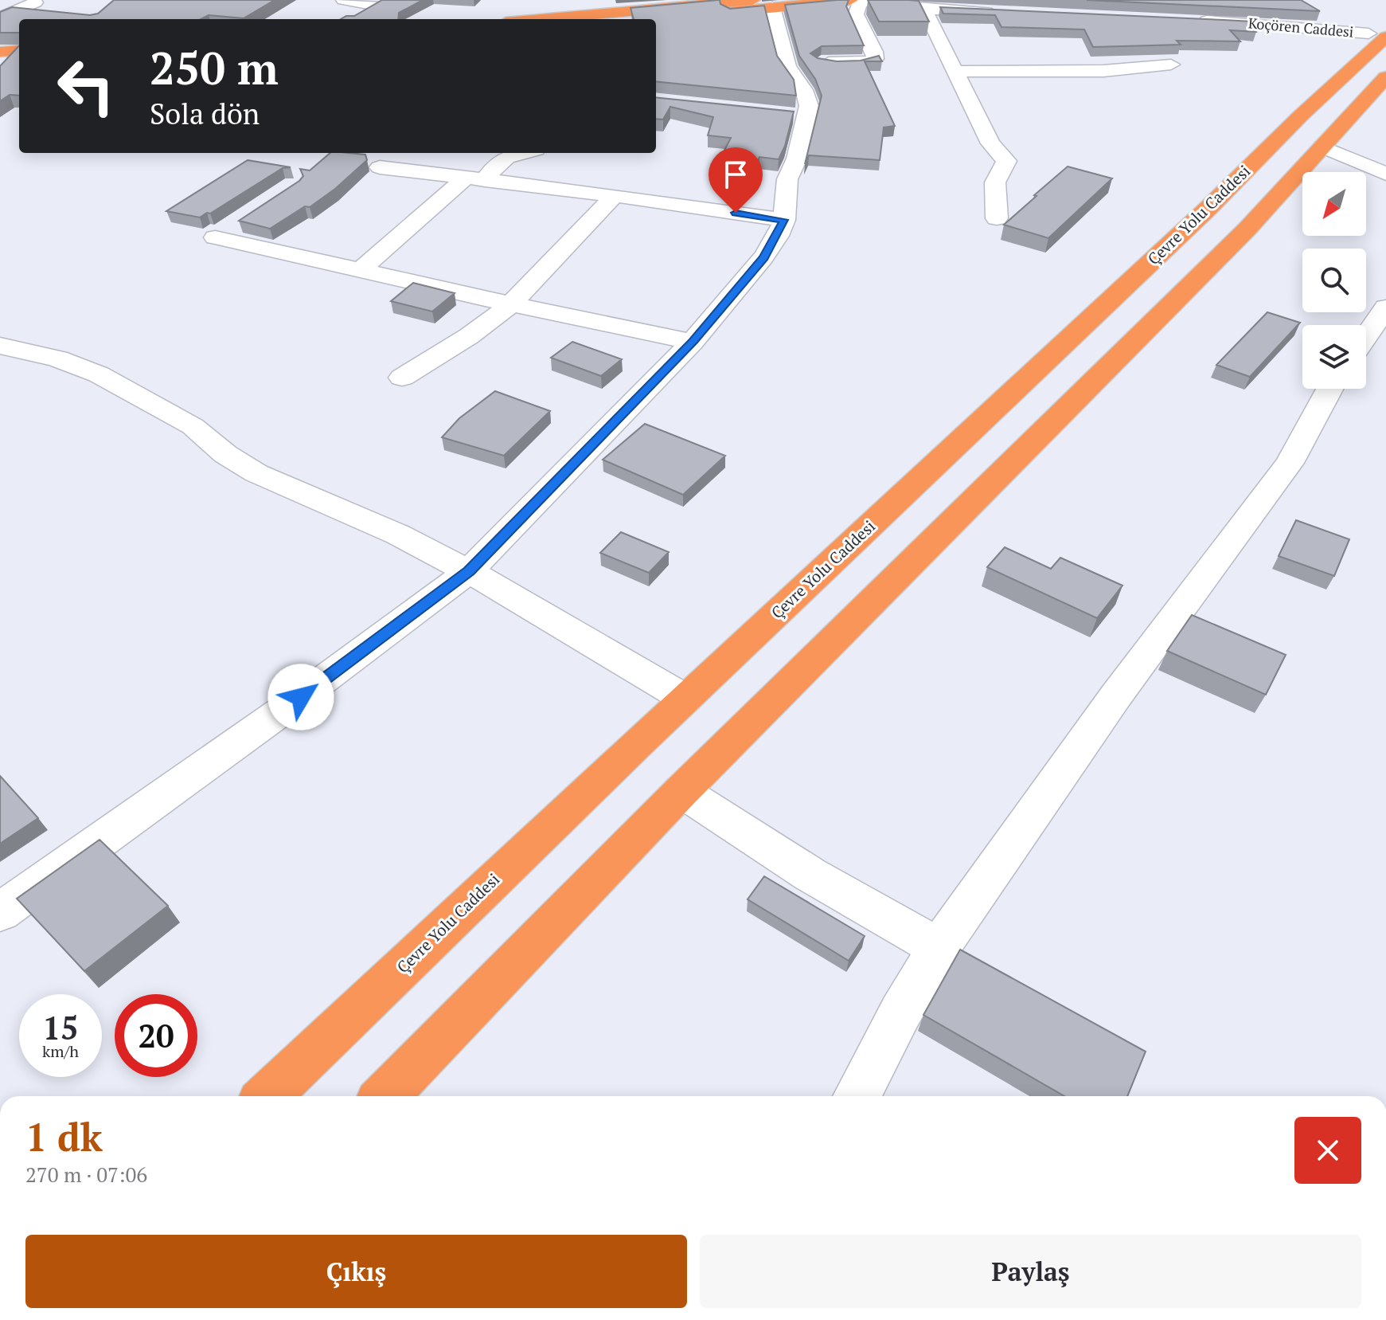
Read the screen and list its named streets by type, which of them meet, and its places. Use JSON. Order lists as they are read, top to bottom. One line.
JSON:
{"streets":{"highway":["Çevre Yolu Caddesi"],"street":["Koçören Caddesi"]},"crossings":[["Koçören Caddesi","Çevre Yolu Caddesi"]],"north":"bottom left","page":{"turn":["250 m","Sola dön"],"speed":"15 km/h","limit":"20","heading":["1 dk","270 m · 07:06"],"buttons":["Çıkış","Paylaş"]}}
